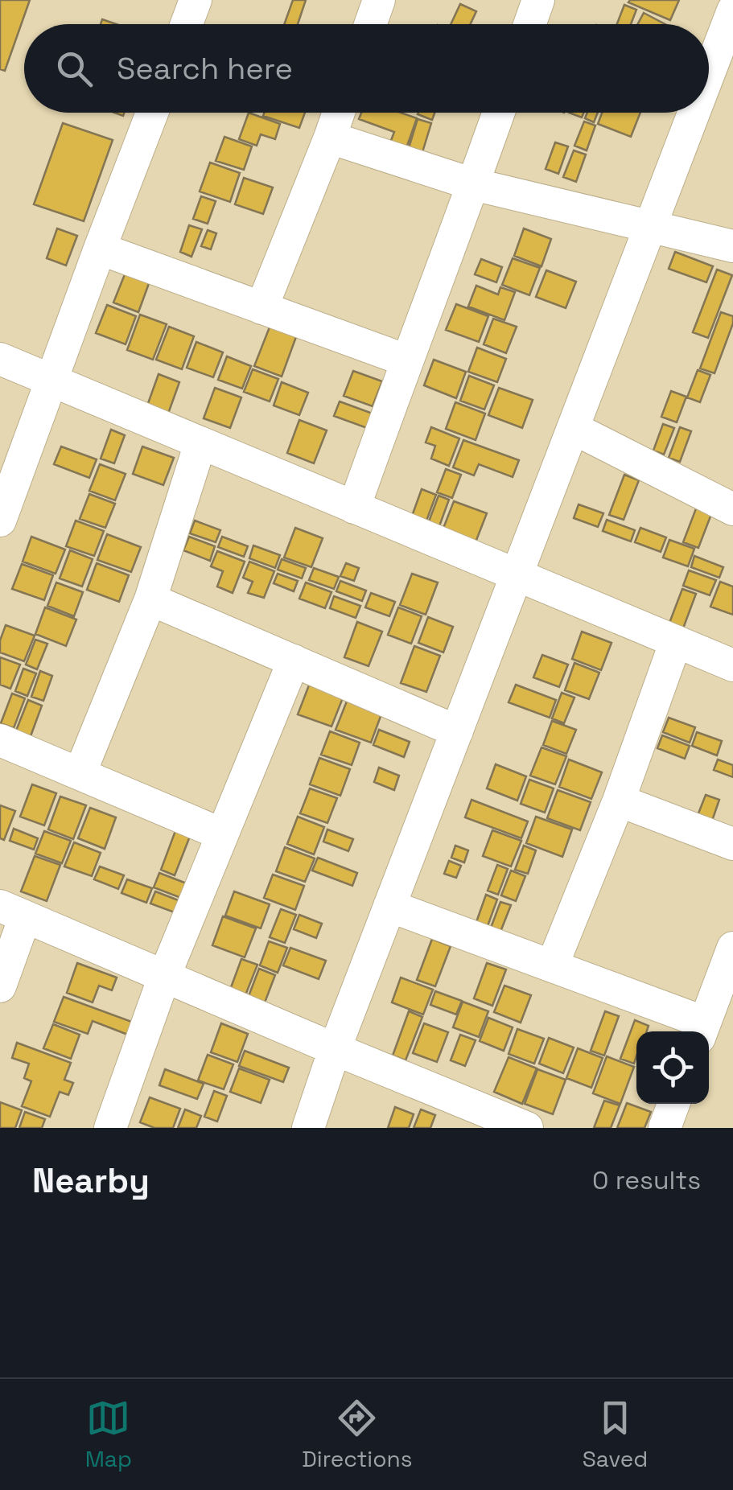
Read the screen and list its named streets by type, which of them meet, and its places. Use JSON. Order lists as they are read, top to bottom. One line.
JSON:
{"page":{"search":"Search here","heading":["Nearby","0 results"],"nav":["Map","Directions","Saved"]}}
